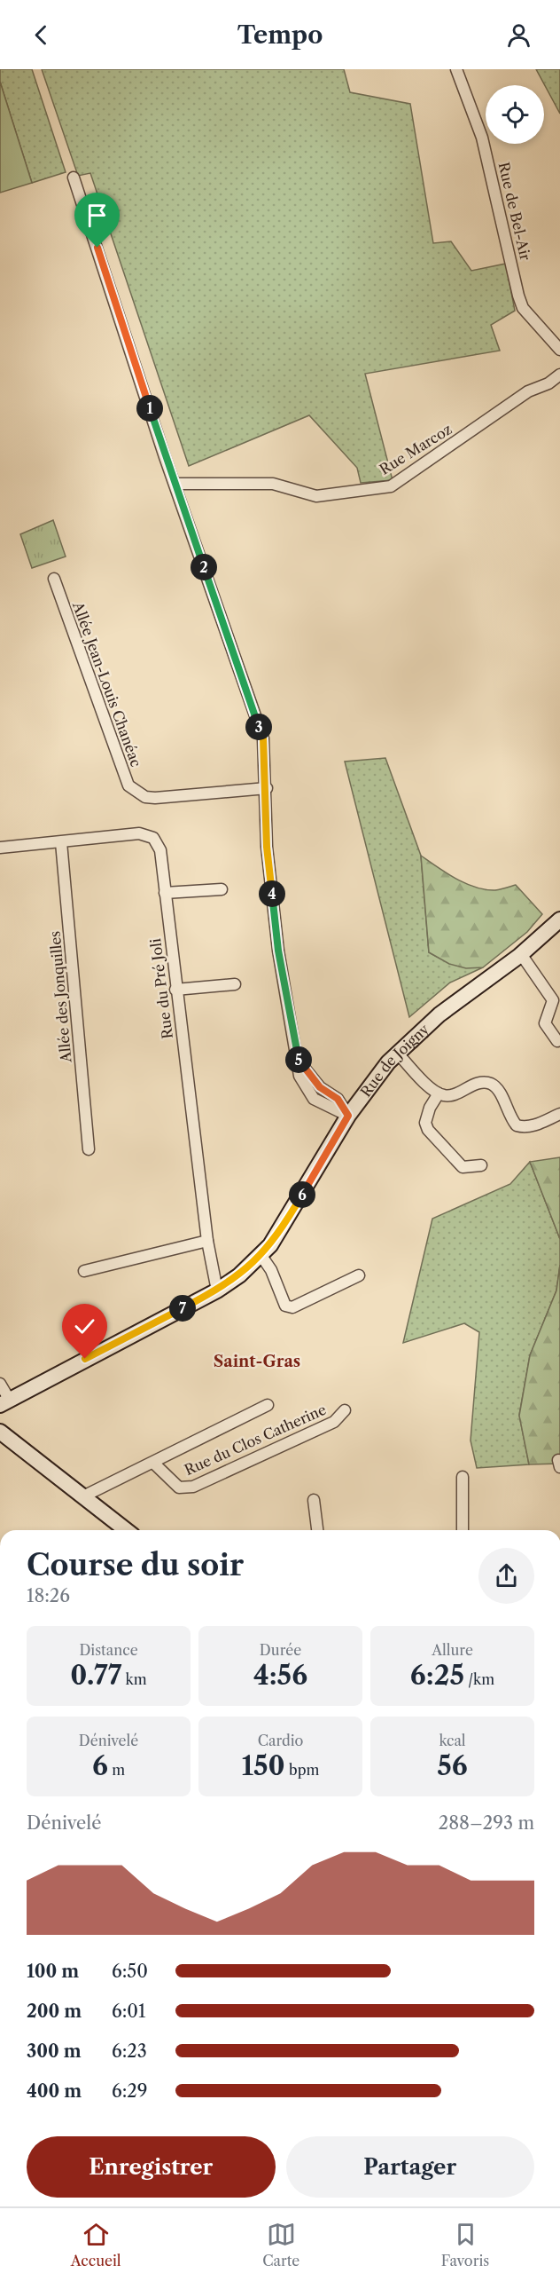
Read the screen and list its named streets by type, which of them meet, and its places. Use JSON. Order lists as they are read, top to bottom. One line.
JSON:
{"streets":{"main road":["Rue de Joigny"],"street":["Rue de Bel-Air","Rue Marcoz","Allée Jean-Louis Chanéac","Rue du Pré Joli","Allée des Jonquilles","Rue du Clos Catherine"]},"crossings":[["Rue du Pré Joli","Allée des Jonquilles"],["Rue du Pré Joli","Rue de Joigny"]],"districts":["Saint-Gras"],"page":{"header":"Tempo","pins":["1","2","3","4","5","6","7"],"heading":["Course du soir","18:26"],"stats":[["Distance","0.77 km"],["Durée","4:56"],["Allure","6:25 /km"],["Dénivelé","6 m"],["Cardio","150 bpm"],["kcal","56"]],"chart":["Dénivelé","288–293 m"],"list":[{"name":"100 m","note":"6:50"},{"name":"200 m","note":"6:01"},{"name":"300 m","note":"6:23"},{"name":"400 m","note":"6:29"}],"buttons":["Enregistrer","Partager"],"tabs":["Accueil","Carte","Favoris"]}}
